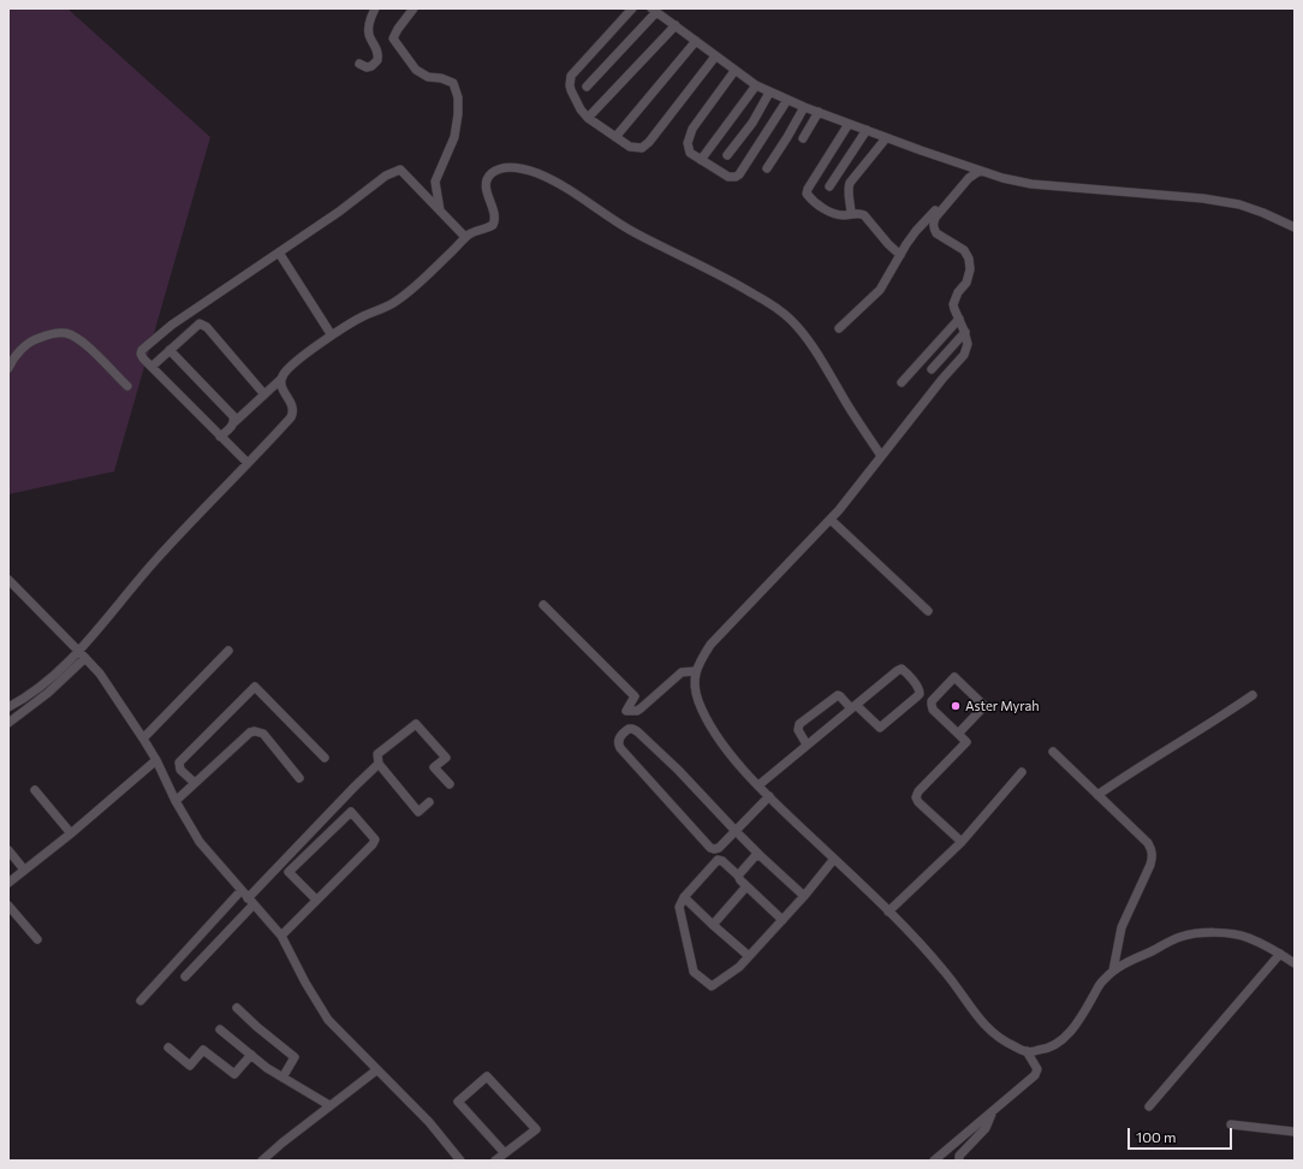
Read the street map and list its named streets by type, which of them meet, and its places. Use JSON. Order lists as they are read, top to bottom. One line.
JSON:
{"places":["Aster Myrah"],"scale_bar":"100 m"}
